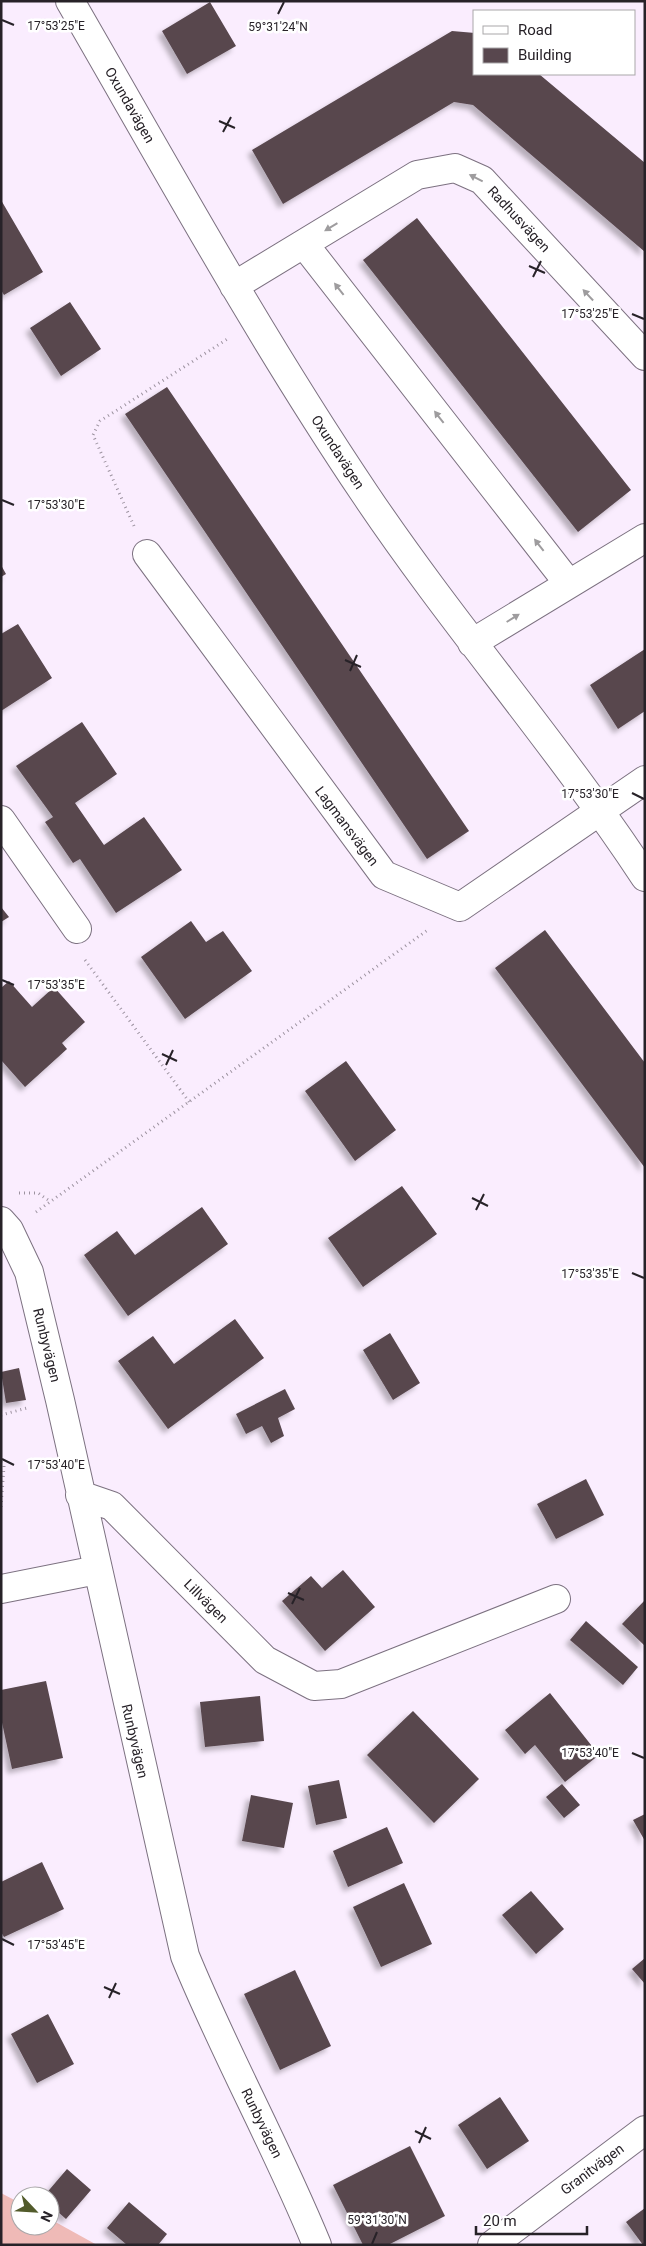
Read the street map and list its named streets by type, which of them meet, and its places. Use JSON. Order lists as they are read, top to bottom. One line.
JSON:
{"streets":{"street":["Oxundavägen","Radhusvägen","Lagmansvägen","Runbyvägen","Lillvägen","Granitvägen"]},"crossings":[["Oxundavägen","Radhusvägen"],["Runbyvägen","Lillvägen"]],"one_way":["Radhusvägen"],"legend":["Road","Building"],"scale_bar":"20 m","north":"bottom right","coordinates":["17°53'25\"E","59°31'24\"N","17°53'30\"E","17°53'35\"E","17°53'40\"E","17°53'45\"E","59°31'30\"N"]}
